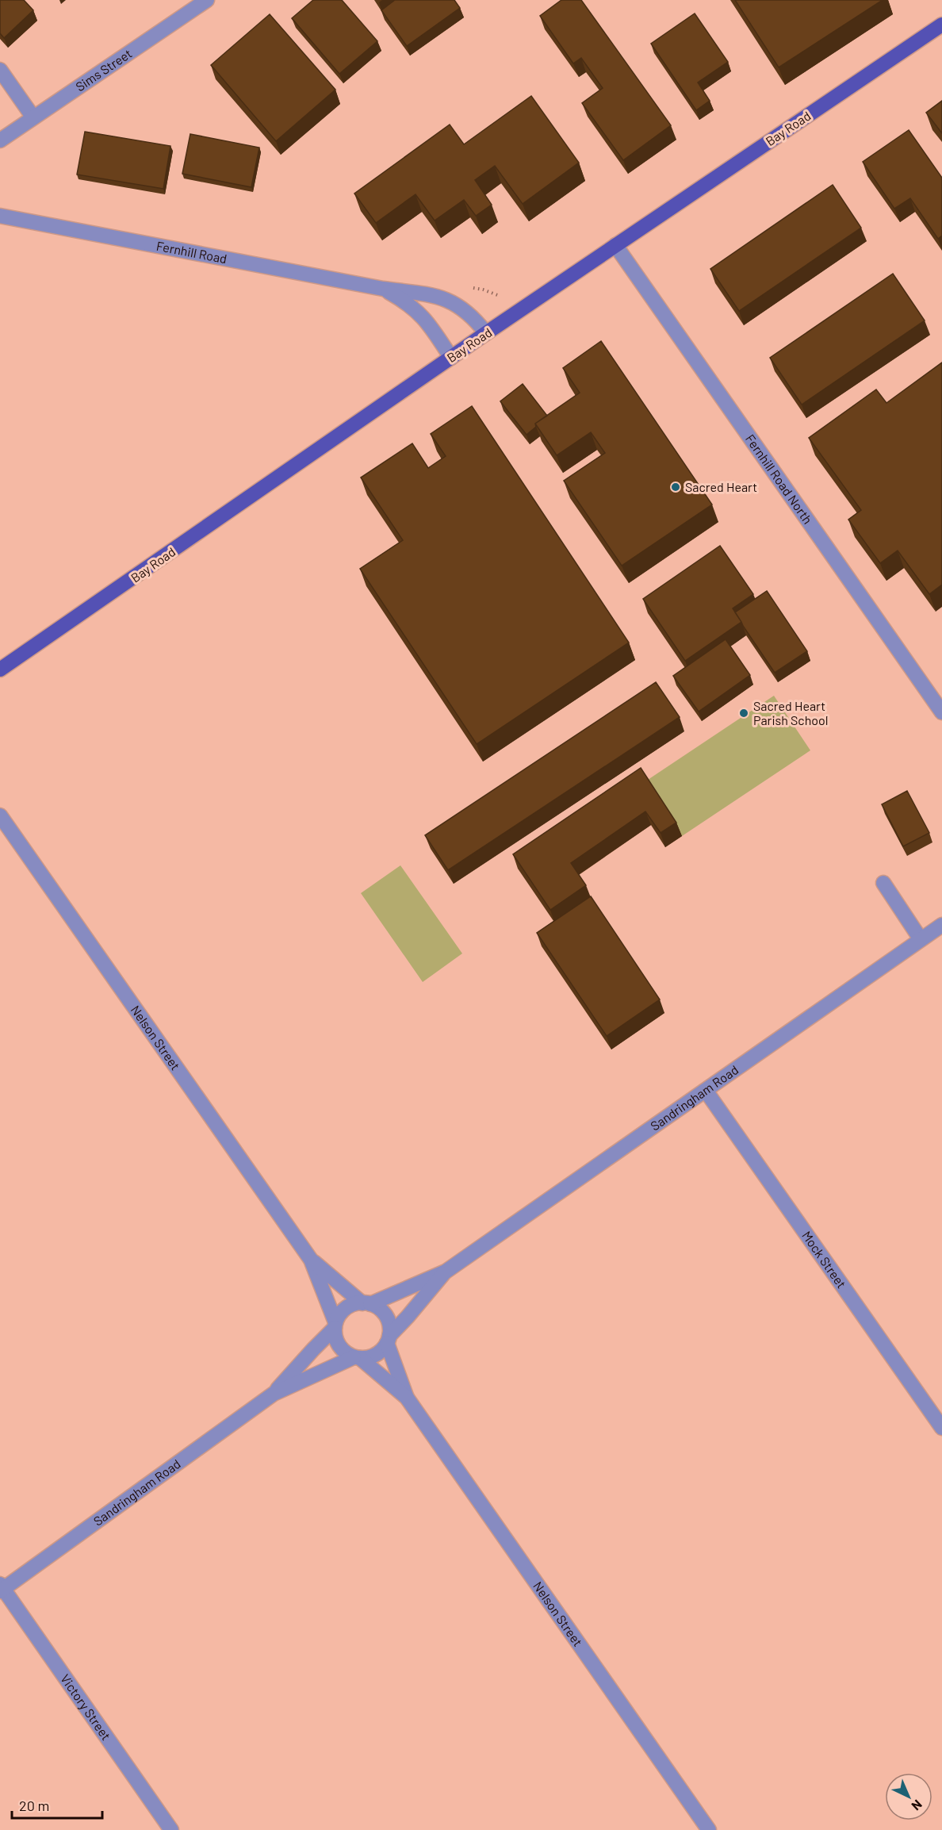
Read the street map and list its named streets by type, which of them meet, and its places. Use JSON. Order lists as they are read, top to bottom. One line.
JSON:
{"streets":{"main road":["Bay Road"],"street":["Sims Street","Fernhill Road","Fernhill Road North","Nelson Street","Sandringham Road","Mock Street","Victory Street"]},"crossings":[["Bay Road","Fernhill Road"],["Bay Road","Fernhill Road North"],["Nelson Street","Sandringham Road"],["Sandringham Road","Mock Street"],["Sandringham Road","Victory Street"]],"places":["Sacred Heart","Sacred Heart Parish School"],"scale_bar":"20 m","north":"bottom right"}
